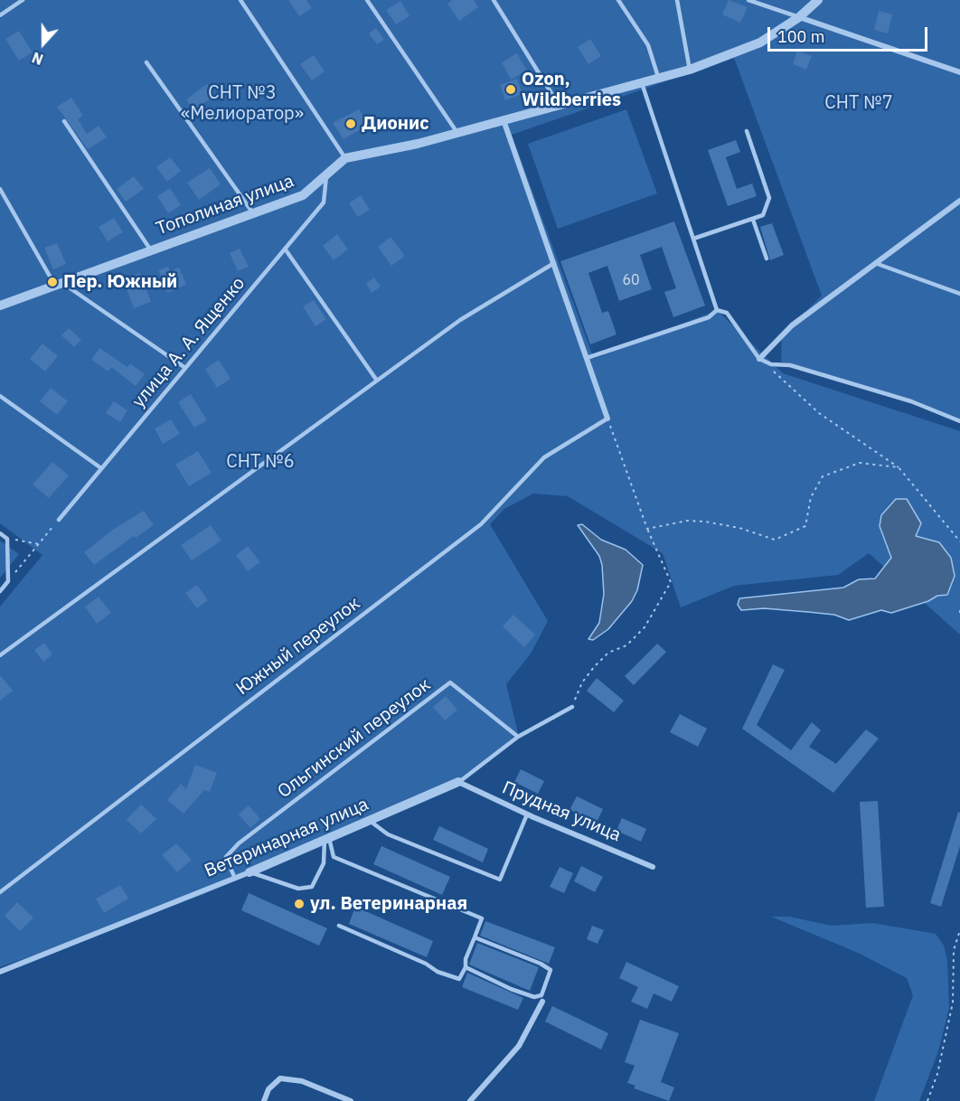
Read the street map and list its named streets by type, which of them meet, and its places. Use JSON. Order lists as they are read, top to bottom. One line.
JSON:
{"streets":{"street":["Тополиная улица","Прудная улица","Ветеринарная улица"],"lane":["улица А. А. Ященко","Южный переулок","Ольгинский переулок"]},"crossings":[["Тополиная улица","улица А. А. Ященко"],["Ольгинский переулок","Ветеринарная улица"],["Прудная улица","Ветеринарная улица"]],"parks":["СНТ №3 «Мелиоратор»","СНТ №7","СНТ №6"],"places":["Ozon, Wildberries","Дионис","Пер. Южный","ул. Ветеринарная"],"house_numbers":["60"],"scale_bar":"100 m","north":"bottom"}
